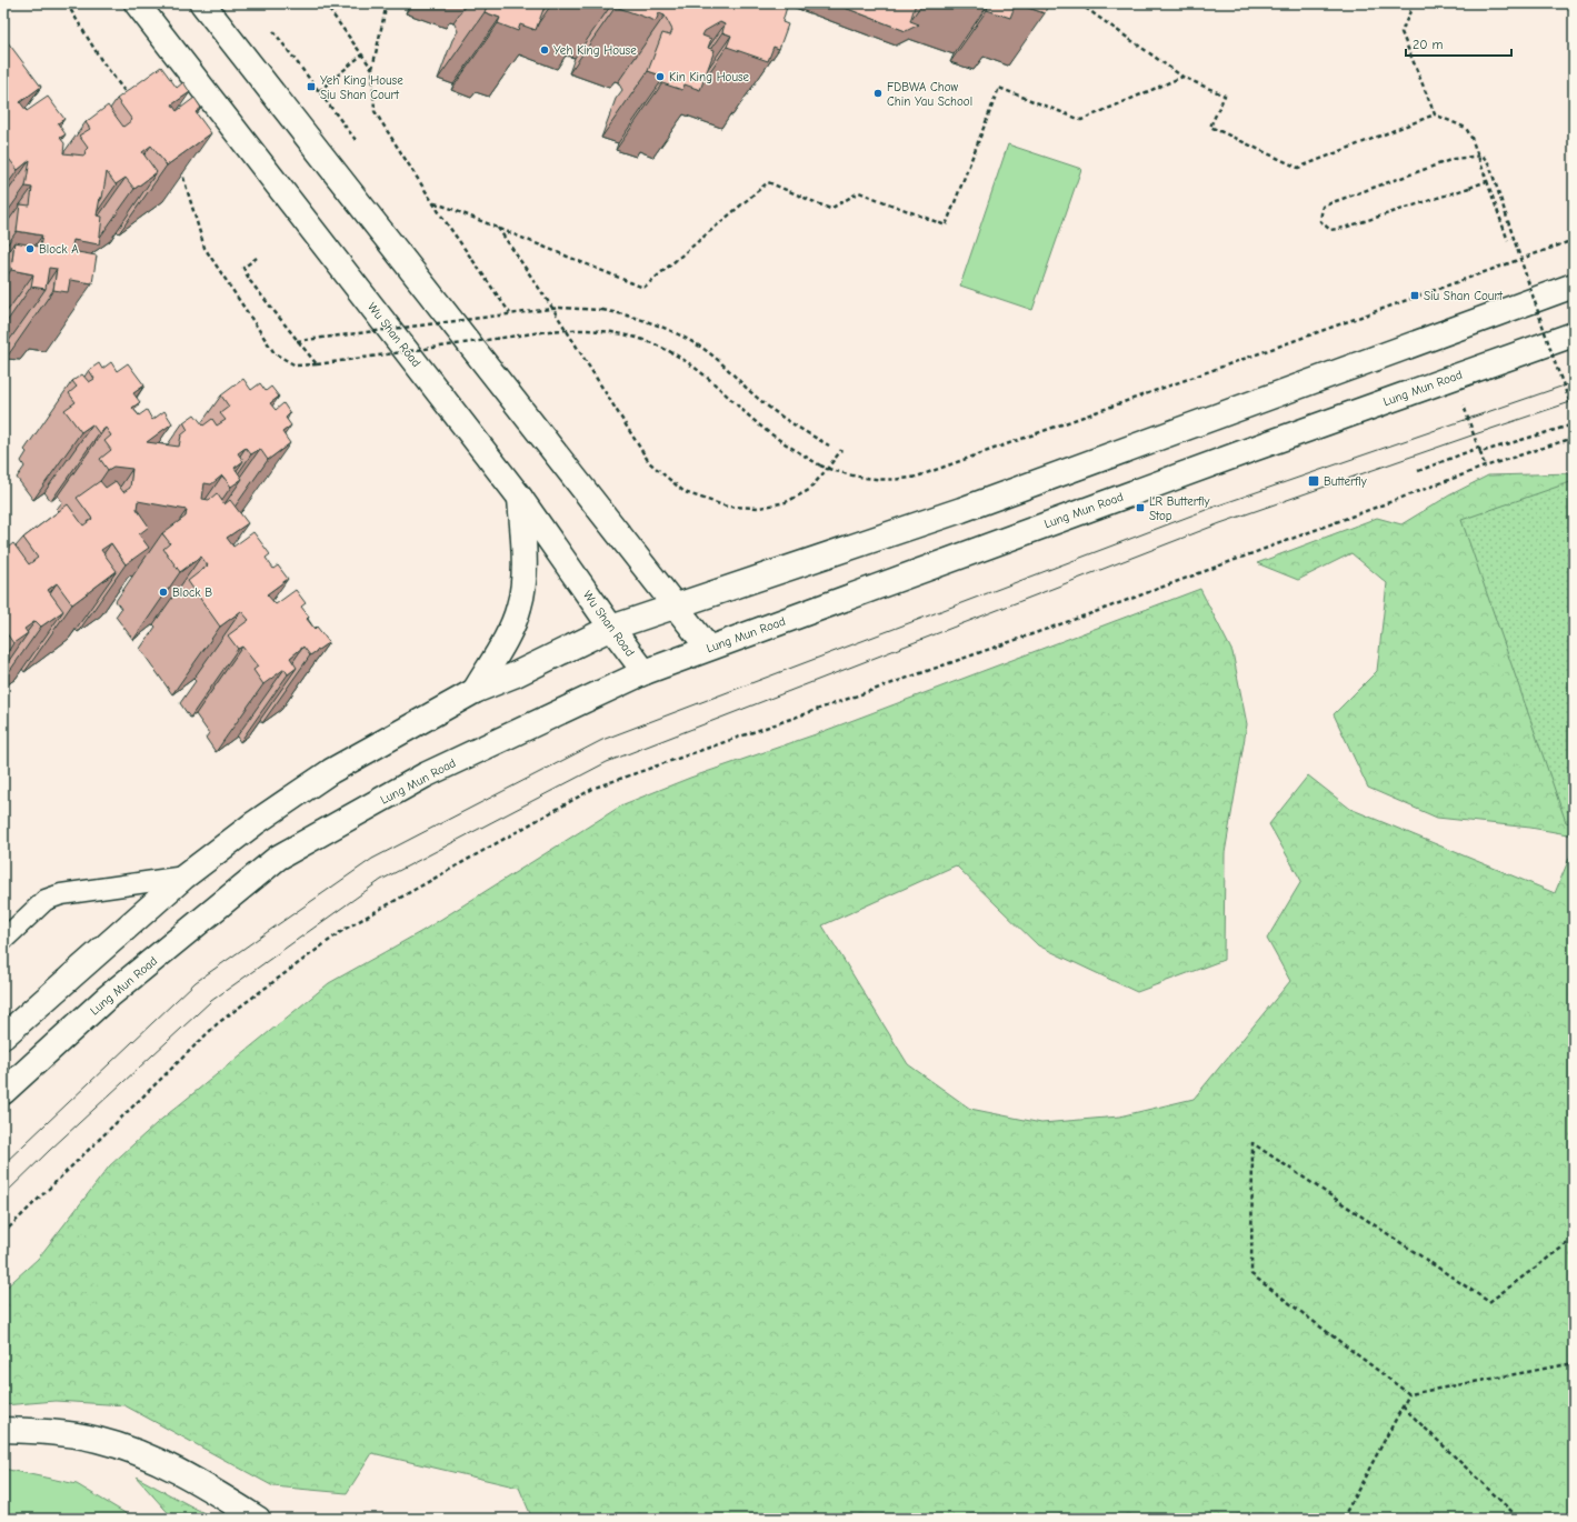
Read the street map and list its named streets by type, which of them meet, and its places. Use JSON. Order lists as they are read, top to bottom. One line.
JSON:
{"streets":{"main road":["Wu Shan Road","Lung Mun Road"]},"crossings":[["Wu Shan Road","Lung Mun Road"]],"places":{"other":["Yeh King House","Kin King House","FDBWA Chow Chin Yau School","Block A","Block B"],"transit":["Yeh King House Siu Shan Court","Siu Shan Court","Butterfly","LR Butterfly Stop"]},"scale_bar":"20 m"}
